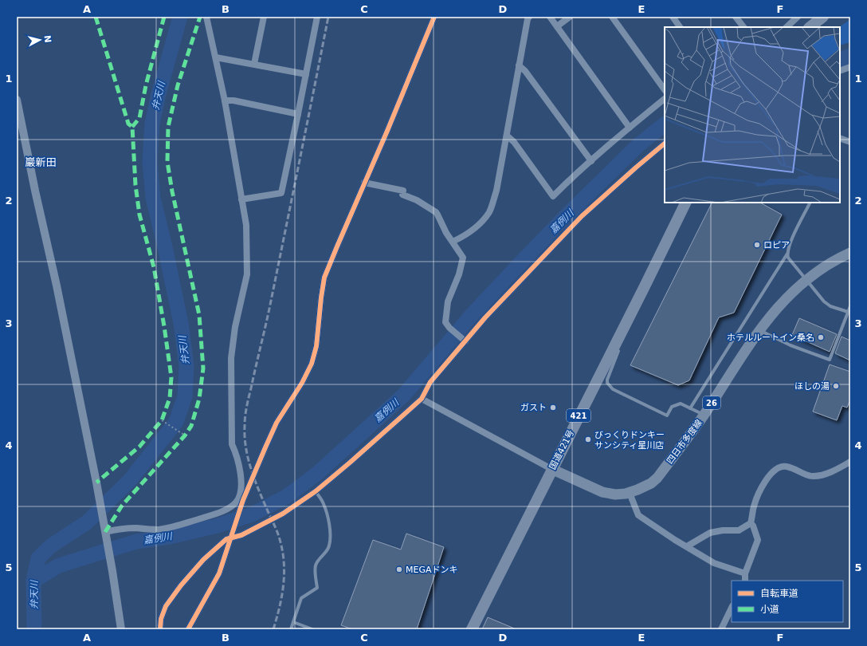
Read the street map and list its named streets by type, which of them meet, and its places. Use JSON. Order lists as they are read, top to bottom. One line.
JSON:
{"streets":{"highway":["421","国道421号"],"main road":["26","四日市多度線"]},"crossings":[["四日市多度線","国道421号"]],"districts":["巖新田"],"water":["弁天川","嘉例川"],"places":["ロピア","ホテルルートイン桑名","ほしの湯","ガスト","びっくりドンキー サンシティ星川店","MEGAドンキ"],"legend":["自転車道","小道"],"north":"right","grid":{"columns":["A","B","C","D","E","F"],"rows":["1","2","3","4","5"]}}
